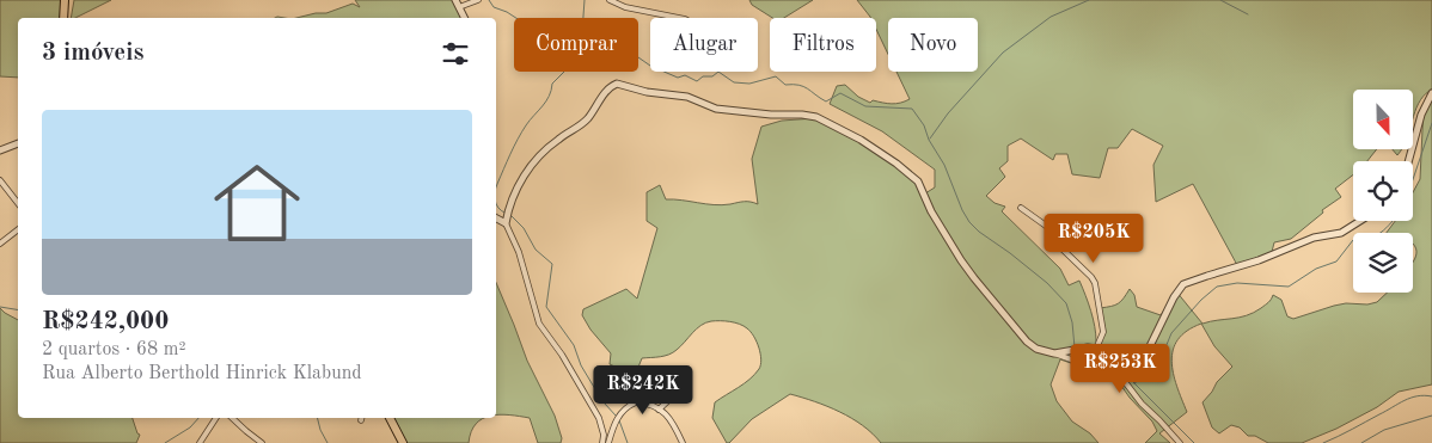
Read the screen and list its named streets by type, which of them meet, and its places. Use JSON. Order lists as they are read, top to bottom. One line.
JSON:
{"north":"bottom","page":{"chip":["Comprar","Alugar","Filtros","Novo"],"heading":"3 imóveis","list":[{"name":"R$242,000","note":"2 quartos · 68 m² · Rua Alberto Berthold Hinrick Klabund"}],"price":["R$205K","R$253K","R$242K"]}}
